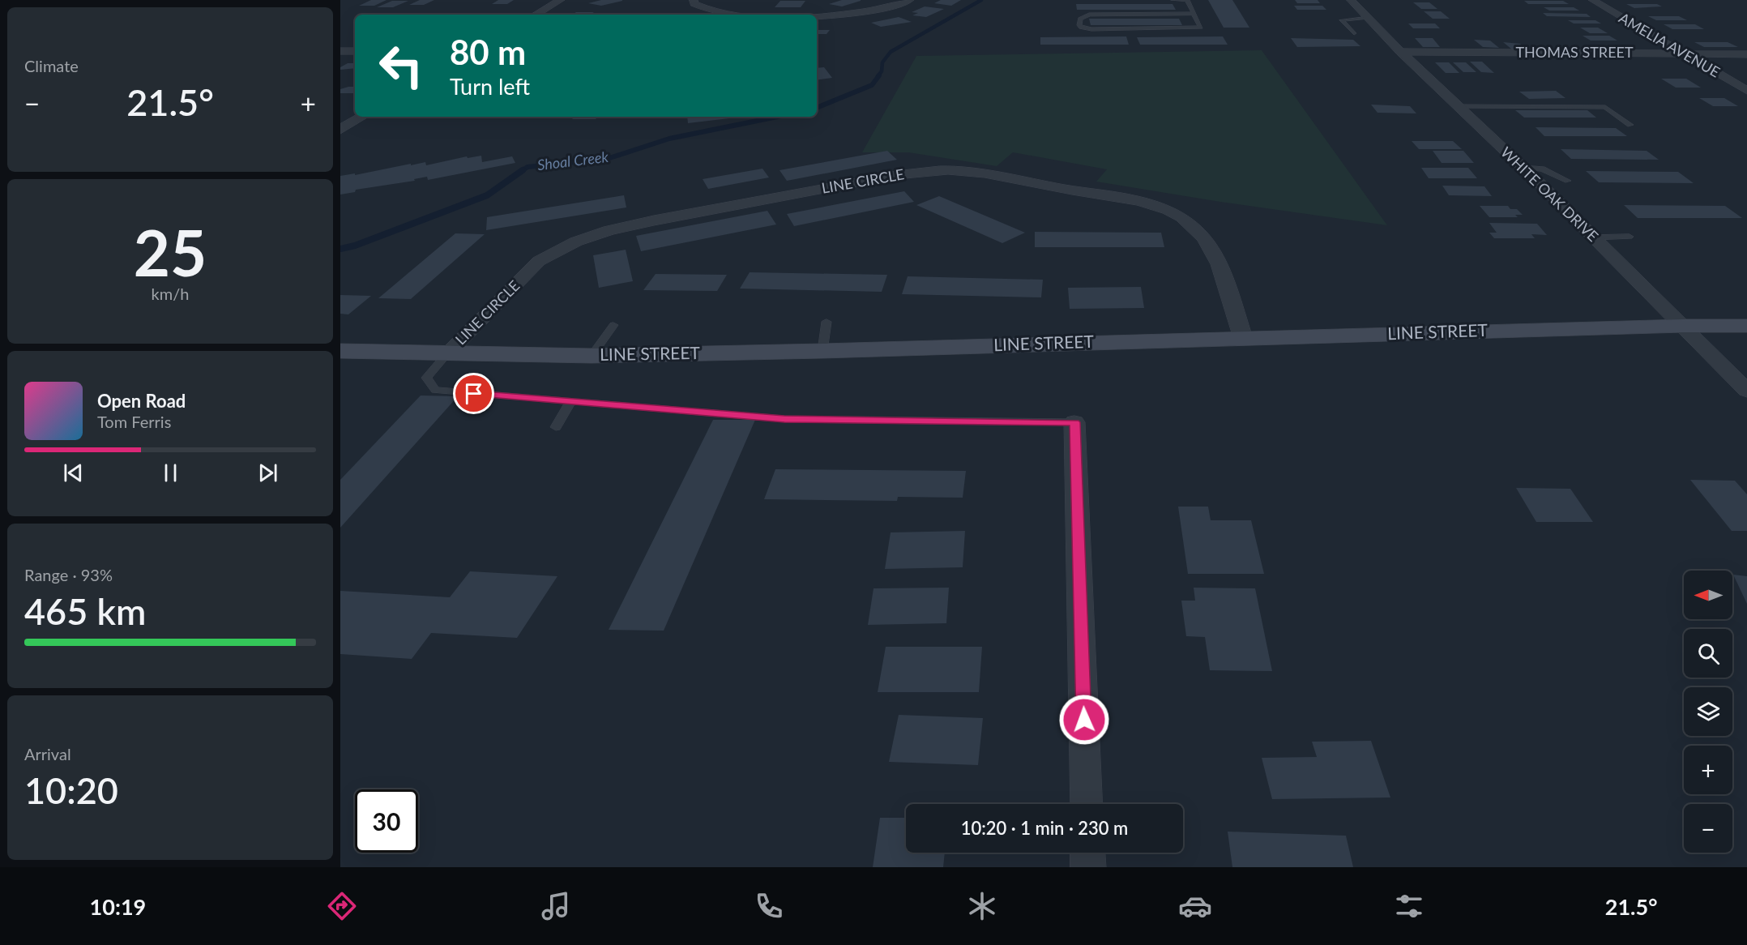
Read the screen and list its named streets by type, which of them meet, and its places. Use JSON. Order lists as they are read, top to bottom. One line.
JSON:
{"streets":{"street":["AMELIA AVENUE","THOMAS STREET","LINE CIRCLE","WHITE OAK DRIVE","LINE STREET"]},"crossings":[["AMELIA AVENUE","THOMAS STREET"],["THOMAS STREET","WHITE OAK DRIVE"],["LINE CIRCLE","LINE STREET"],["WHITE OAK DRIVE","LINE STREET"]],"water":["Shoal Creek"],"north":"left","page":{"tile":["Climate",["25","km/h"],["Range · 93%","465 km"],["Arrival","10:20"]],"turn":["80 m","Turn left"],"heat":["−","21.5°","+"],"song":["Open Road","Tom Ferris"],"map_buttons":["+","−"],"limit":"30","trip":"10:20 · 1 min · 230 m","tabs":["10:19","21.5°"]}}
